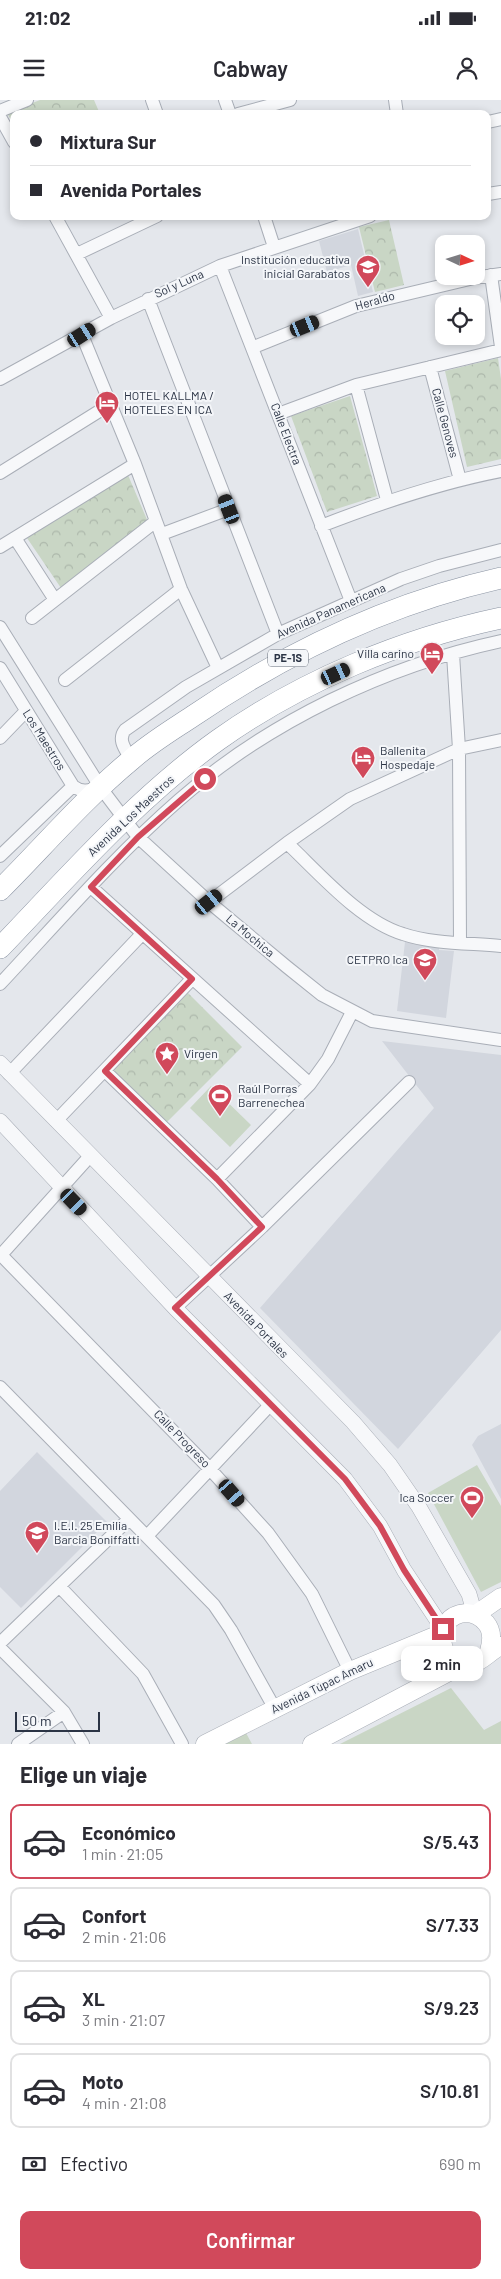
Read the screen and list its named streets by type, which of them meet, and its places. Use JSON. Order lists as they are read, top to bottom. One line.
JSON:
{"streets":{"highway":["PE-1S","Avenida Los Maestros"],"main road":["Avenida Túpac Amaru"],"street":["Sol y Luna","Heraldo","Calle Genoves","Calle Electra","Avenida Panamericana","Los Maestros","La Mochica","Avenida Portales","Calle Progreso"]},"crossings":[["Sol y Luna","Calle Electra"],["Heraldo","Calle Electra"],["Calle Electra","Avenida Panamericana"],["Avenida Panamericana","PE-1S"],["PE-1S","La Mochica"],["Avenida Los Maestros","La Mochica"],["Avenida Portales","Avenida Túpac Amaru"],["Calle Progreso","Avenida Túpac Amaru"]],"places":{"school or university":["Institución educativa inicial Garabatos","CETPRO Ica","I.E.I. 25 Emilia Barcia Boniffatti"],"hotel":["HOTEL KALLMA / HOTELES EN ICA","Villa carino","Ballenita Hospedaje"],"place":["Virgen"],"sports":["Raúl Porras Barrenechea","Ica Soccer"]},"scale_bar":"50 m","north":"right","page":{"status":"21:02","header":"Cabway","banner":["Mixtura Sur","Avenida Portales"],"bubble":"2 min","scale":"50 m","heading":"Elige un viaje","list":[{"name":"Económico","note":"1 min · 21:05","value":"S/5.43"},{"name":"Confort","note":"2 min · 21:06","value":"S/7.33"},{"name":"XL","note":"3 min · 21:07","value":"S/9.23"},{"name":"Moto","note":"4 min · 21:08","value":"S/10.81"}],"pay":["Efectivo","690 m"],"buttons":"Confirmar"}}
